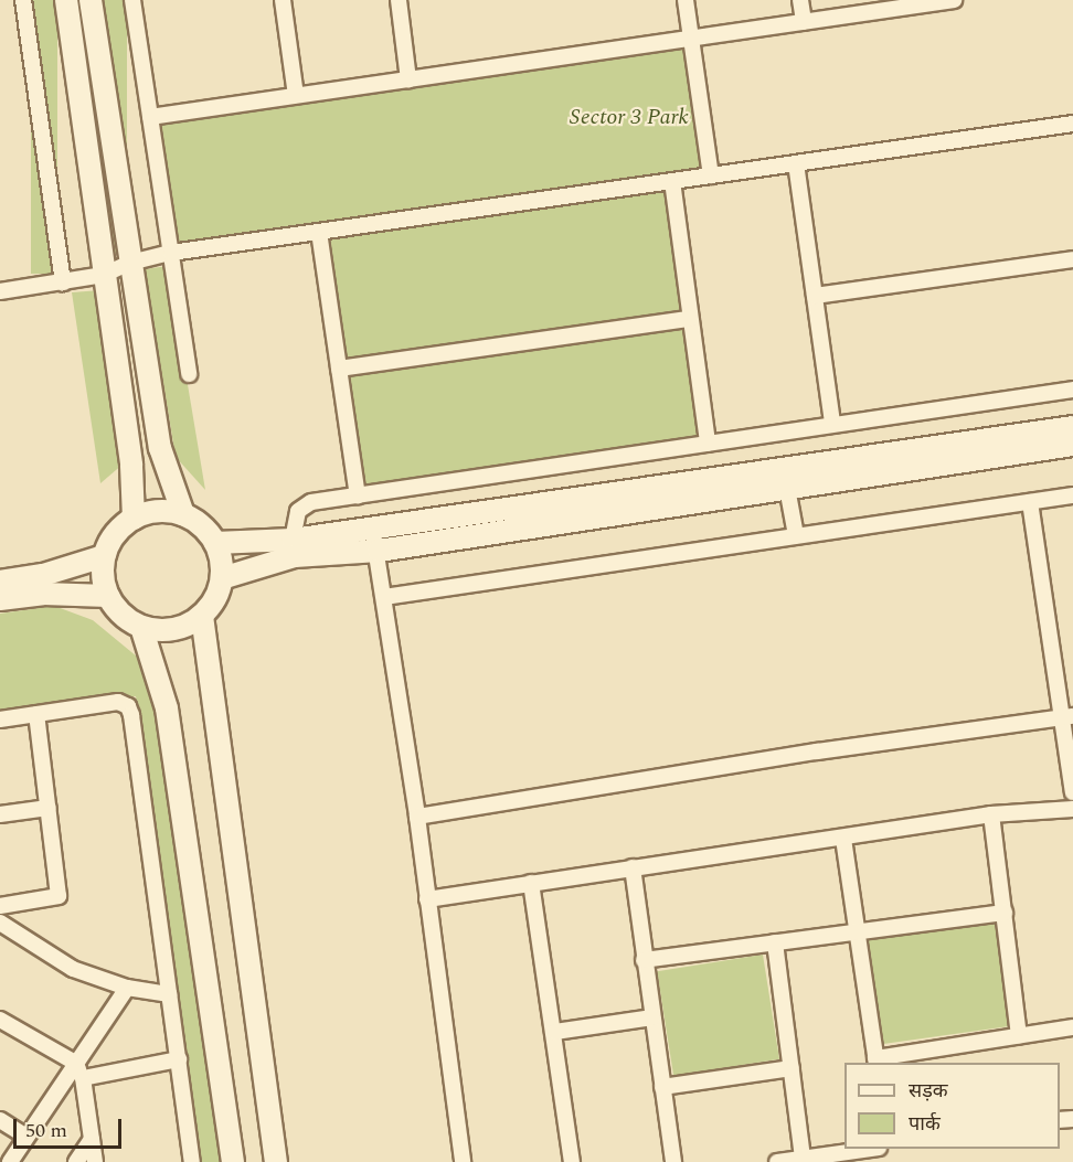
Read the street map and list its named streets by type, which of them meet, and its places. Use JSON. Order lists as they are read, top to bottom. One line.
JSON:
{"parks":["Sector 3 Park"],"legend":["सड़क","पार्क"],"scale_bar":"50 m"}
